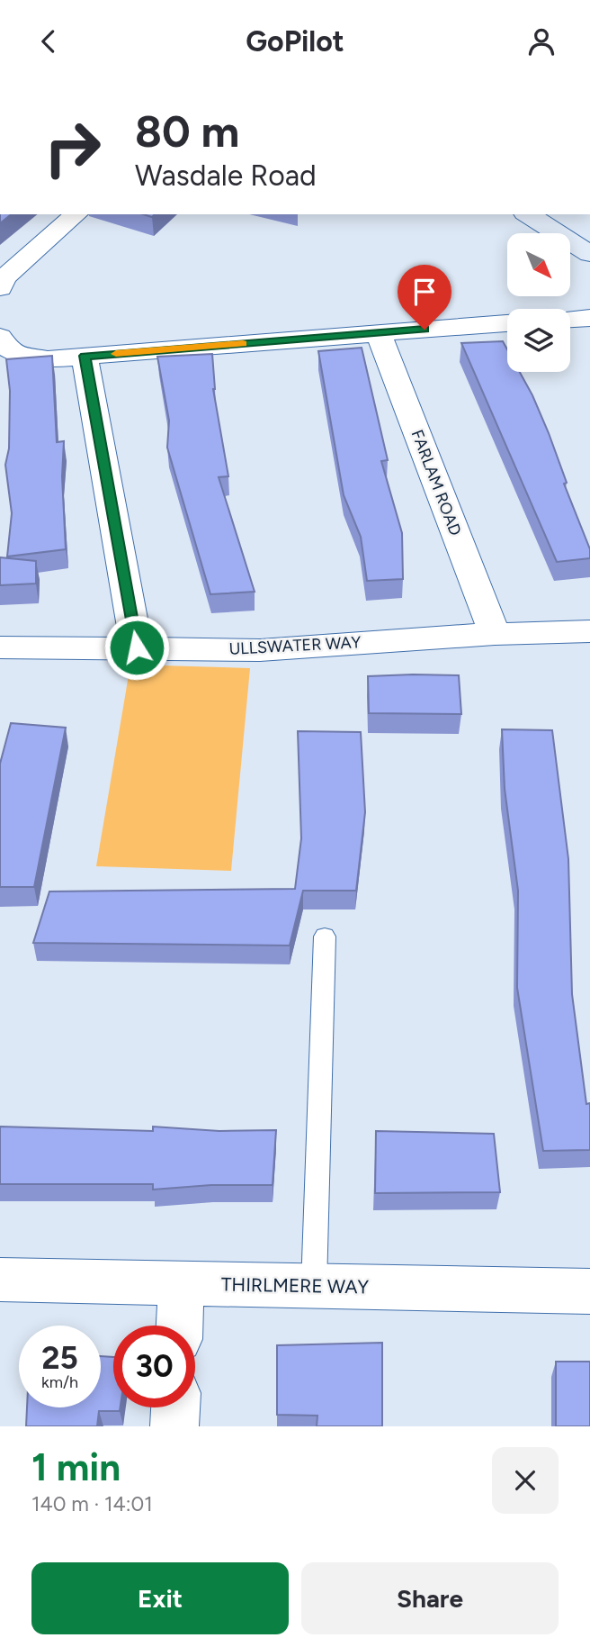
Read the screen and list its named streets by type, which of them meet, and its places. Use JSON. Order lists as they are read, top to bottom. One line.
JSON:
{"streets":{"street":["FARLAM ROAD","ULLSWATER WAY","THIRLMERE WAY"]},"crossings":[["FARLAM ROAD","ULLSWATER WAY"]],"north":"bottom right","page":{"header":"GoPilot","turn":["80 m","Wasdale Road"],"speed":"25 km/h","limit":"30","heading":["1 min","140 m · 14:01"],"buttons":["Exit","Share"]}}
